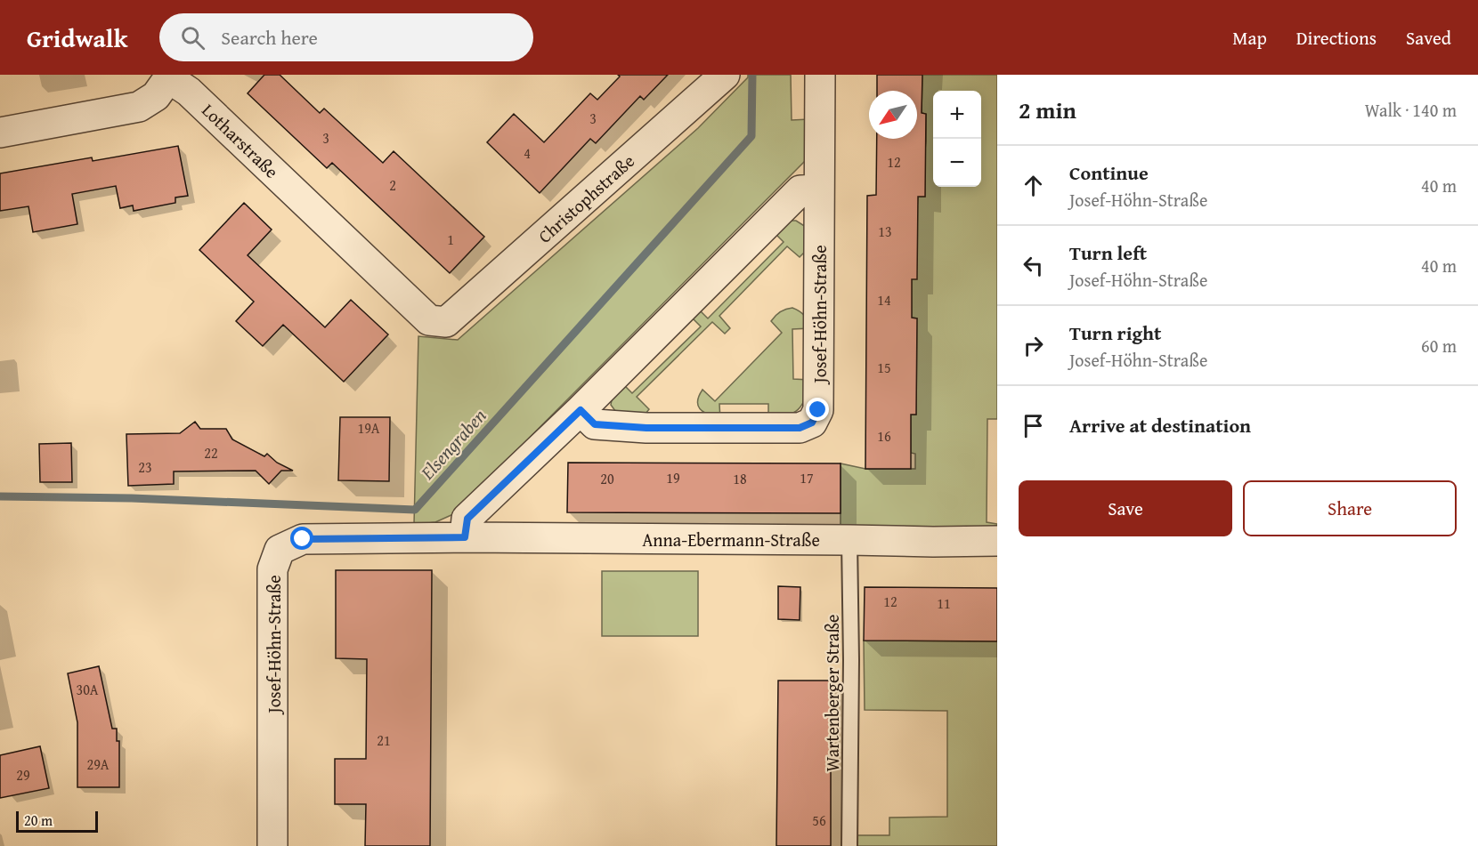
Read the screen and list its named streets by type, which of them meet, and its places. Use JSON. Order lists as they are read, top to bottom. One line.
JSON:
{"streets":{"street":["Lotharstraße","Christophstraße","Josef-Höhn-Straße","Anna-Ebermann-Straße"],"lane":["Wartenberger Straße"]},"crossings":[["Lotharstraße","Christophstraße"],["Josef-Höhn-Straße","Anna-Ebermann-Straße"],["Anna-Ebermann-Straße","Wartenberger Straße"]],"water":["Elsengraben"],"house_numbers":["3","3","4","12","2","13","1","14","15","19A","16","22","23","19","17","20","18","12","11","30A","21","29A","29","56"],"scale_bar":"20 m","north":"bottom left","page":{"header":"Gridwalk","search":"Search here","nav":["Map","Directions","Saved"],"heading":["2 min","Walk · 140 m"],"map_buttons":["+","−"],"list":[["Continue","Josef-Höhn-Straße","40 m"],["Turn left","Josef-Höhn-Straße","40 m"],["Turn right","Josef-Höhn-Straße","60 m"],"Arrive at destination"],"buttons":["Save","Share"],"scale":"20 m"}}
